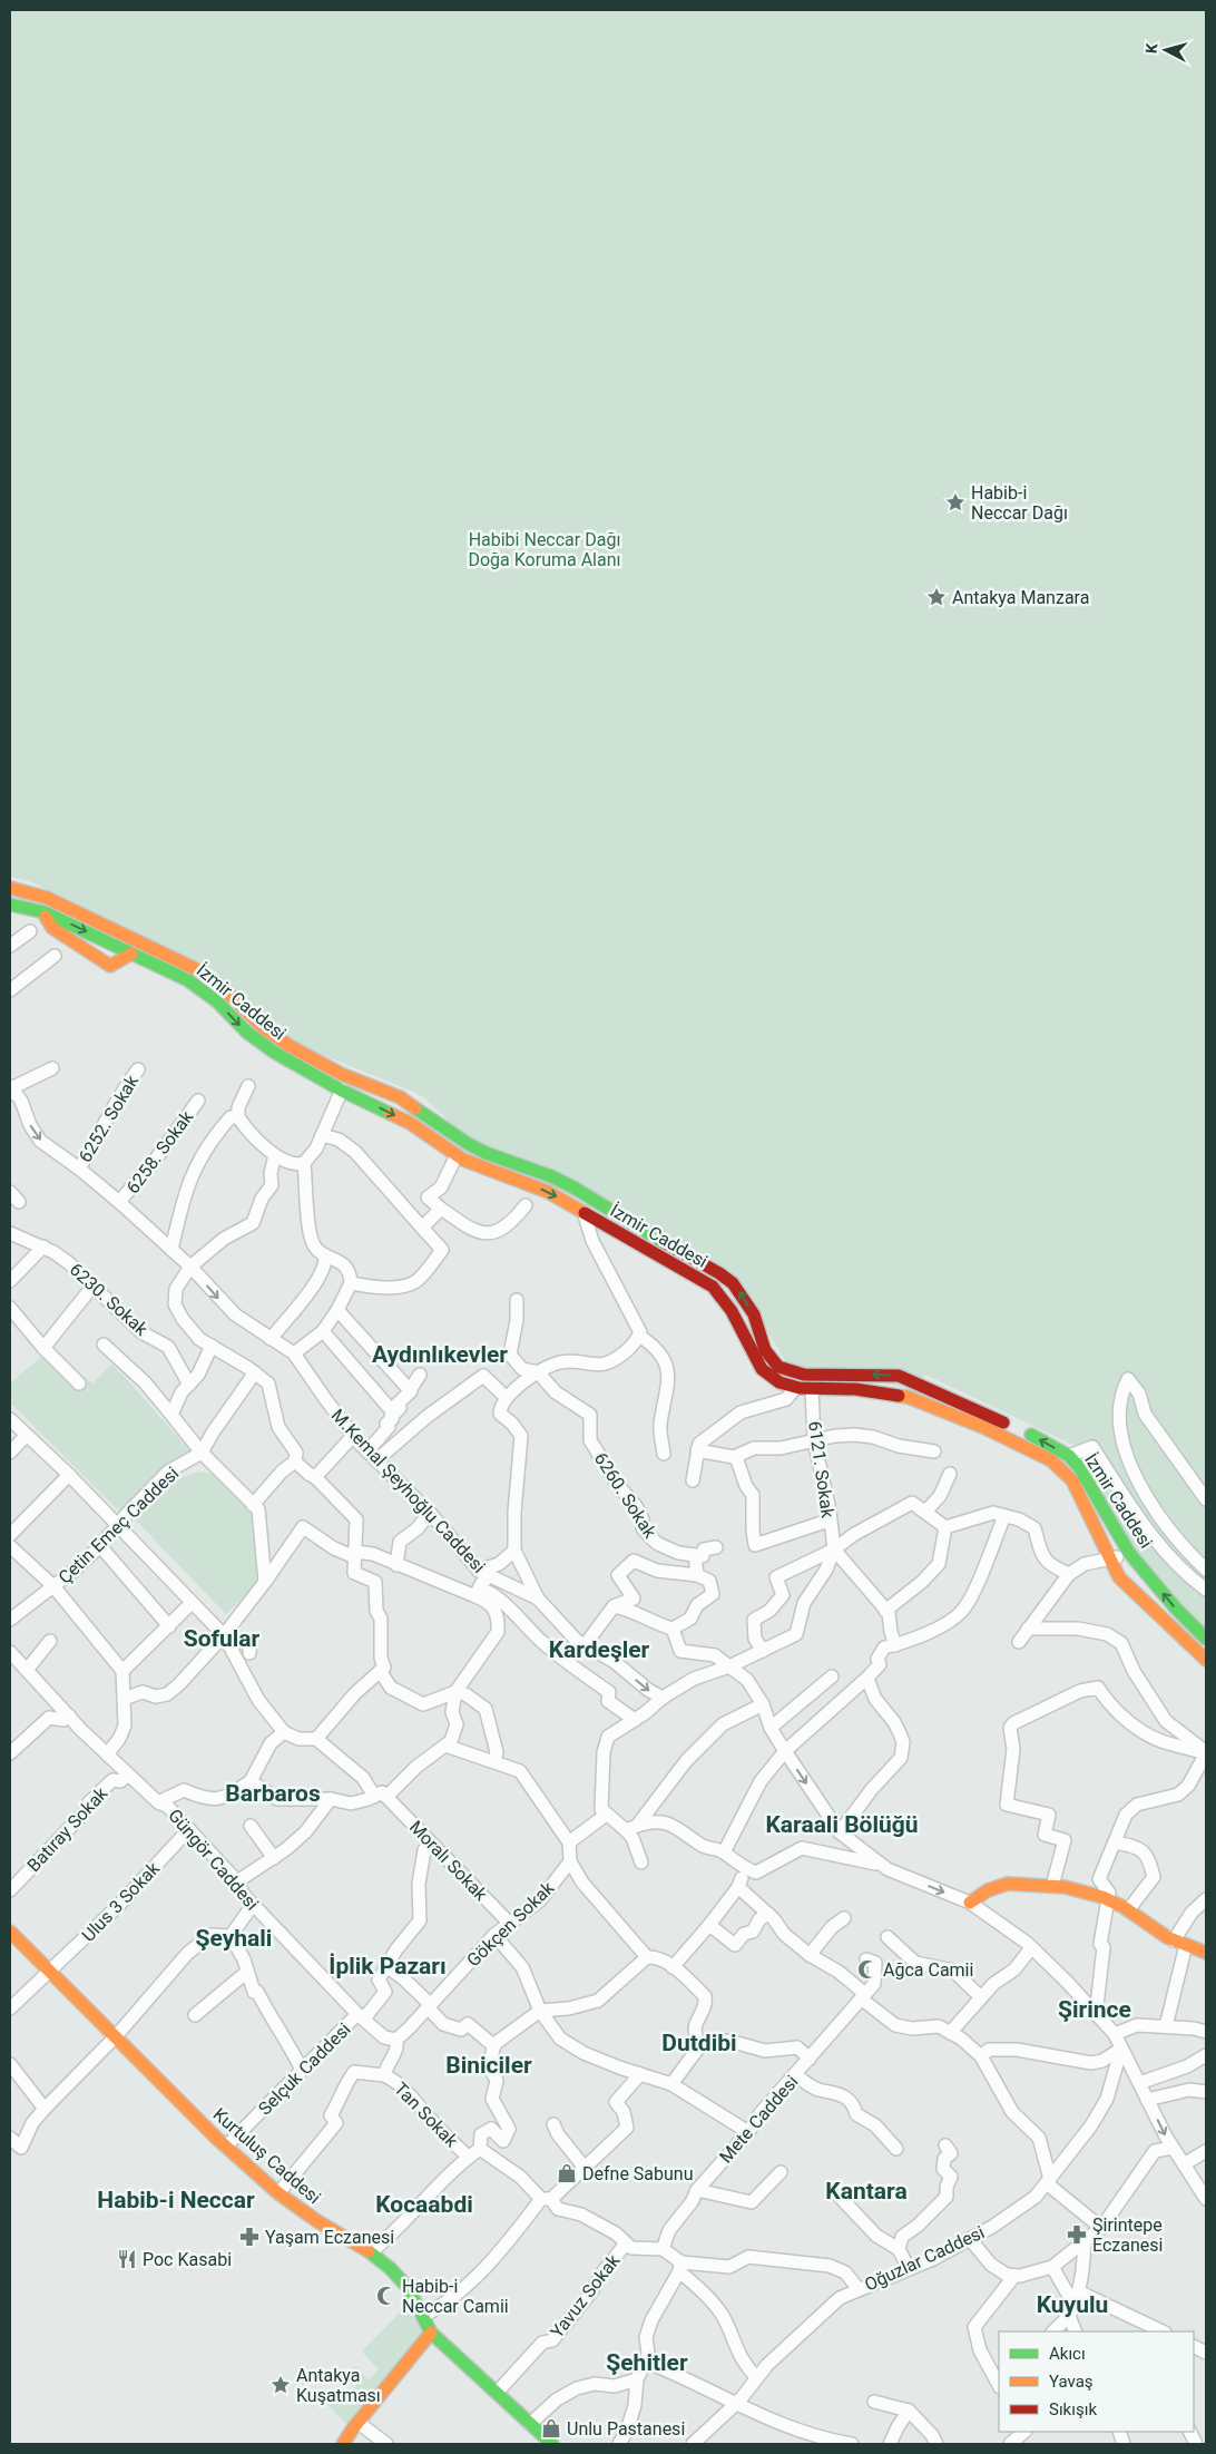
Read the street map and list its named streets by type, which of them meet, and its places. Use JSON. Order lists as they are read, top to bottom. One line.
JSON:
{"streets":{"street":["İzmir Caddesi","6252. Sokak","6258. Sokak","6230. Sokak","6121. Sokak","M.Kemal Şeyhoğlu Caddesi","6260. Sokak","Çetin Emeç Caddesi","Batıray Sokak","Güngör Caddesi","Moralı Sokak","Ulus 3 Sokak","Gökçen Sokak","Selçuk Caddesi","Tan Sokak","Mete Caddesi","Kurtuluş Caddesi","Oğuzlar Caddesi","Yavuz Sokak"]},"crossings":[["İzmir Caddesi","6121. Sokak"],["6252. Sokak","M.Kemal Şeyhoğlu Caddesi"],["6258. Sokak","M.Kemal Şeyhoğlu Caddesi"],["Batıray Sokak","Güngör Caddesi"],["Güngör Caddesi","Ulus 3 Sokak"],["Güngör Caddesi","Gökçen Sokak"],["Güngör Caddesi","Selçuk Caddesi"],["Moralı Sokak","Gökçen Sokak"],["Ulus 3 Sokak","Kurtuluş Caddesi"],["Selçuk Caddesi","Kurtuluş Caddesi"],["Kurtuluş Caddesi","Yavuz Sokak"]],"districts":["Aydınlıkevler","Sofular","Kardeşler","Barbaros","Karaali Bölüğü","Şeyhali","İplik Pazarı","Şirince","Dutdibi","Biniciler","Kantara","Habib-i Neccar","Kocaabdi","Kuyulu","Şehitler"],"parks":["Habibi Neccar Dağı Doğa Koruma Alanı"],"places":{"place":["Habib-i Neccar Dağı","Antakya Manzara","Antakya Kuşatması"],"mosque":["Ağca Camii","Habib-i Neccar Camii"],"shop":["Defne Sabunu","Unlu Pastanesi"],"pharmacy":["Şirintepe Eczanesi","Yaşam Eczanesi"],"restaurant":["Poc Kasabi"]},"legend":["Akıcı","Yavaş","Sıkışık"],"north":"left"}
